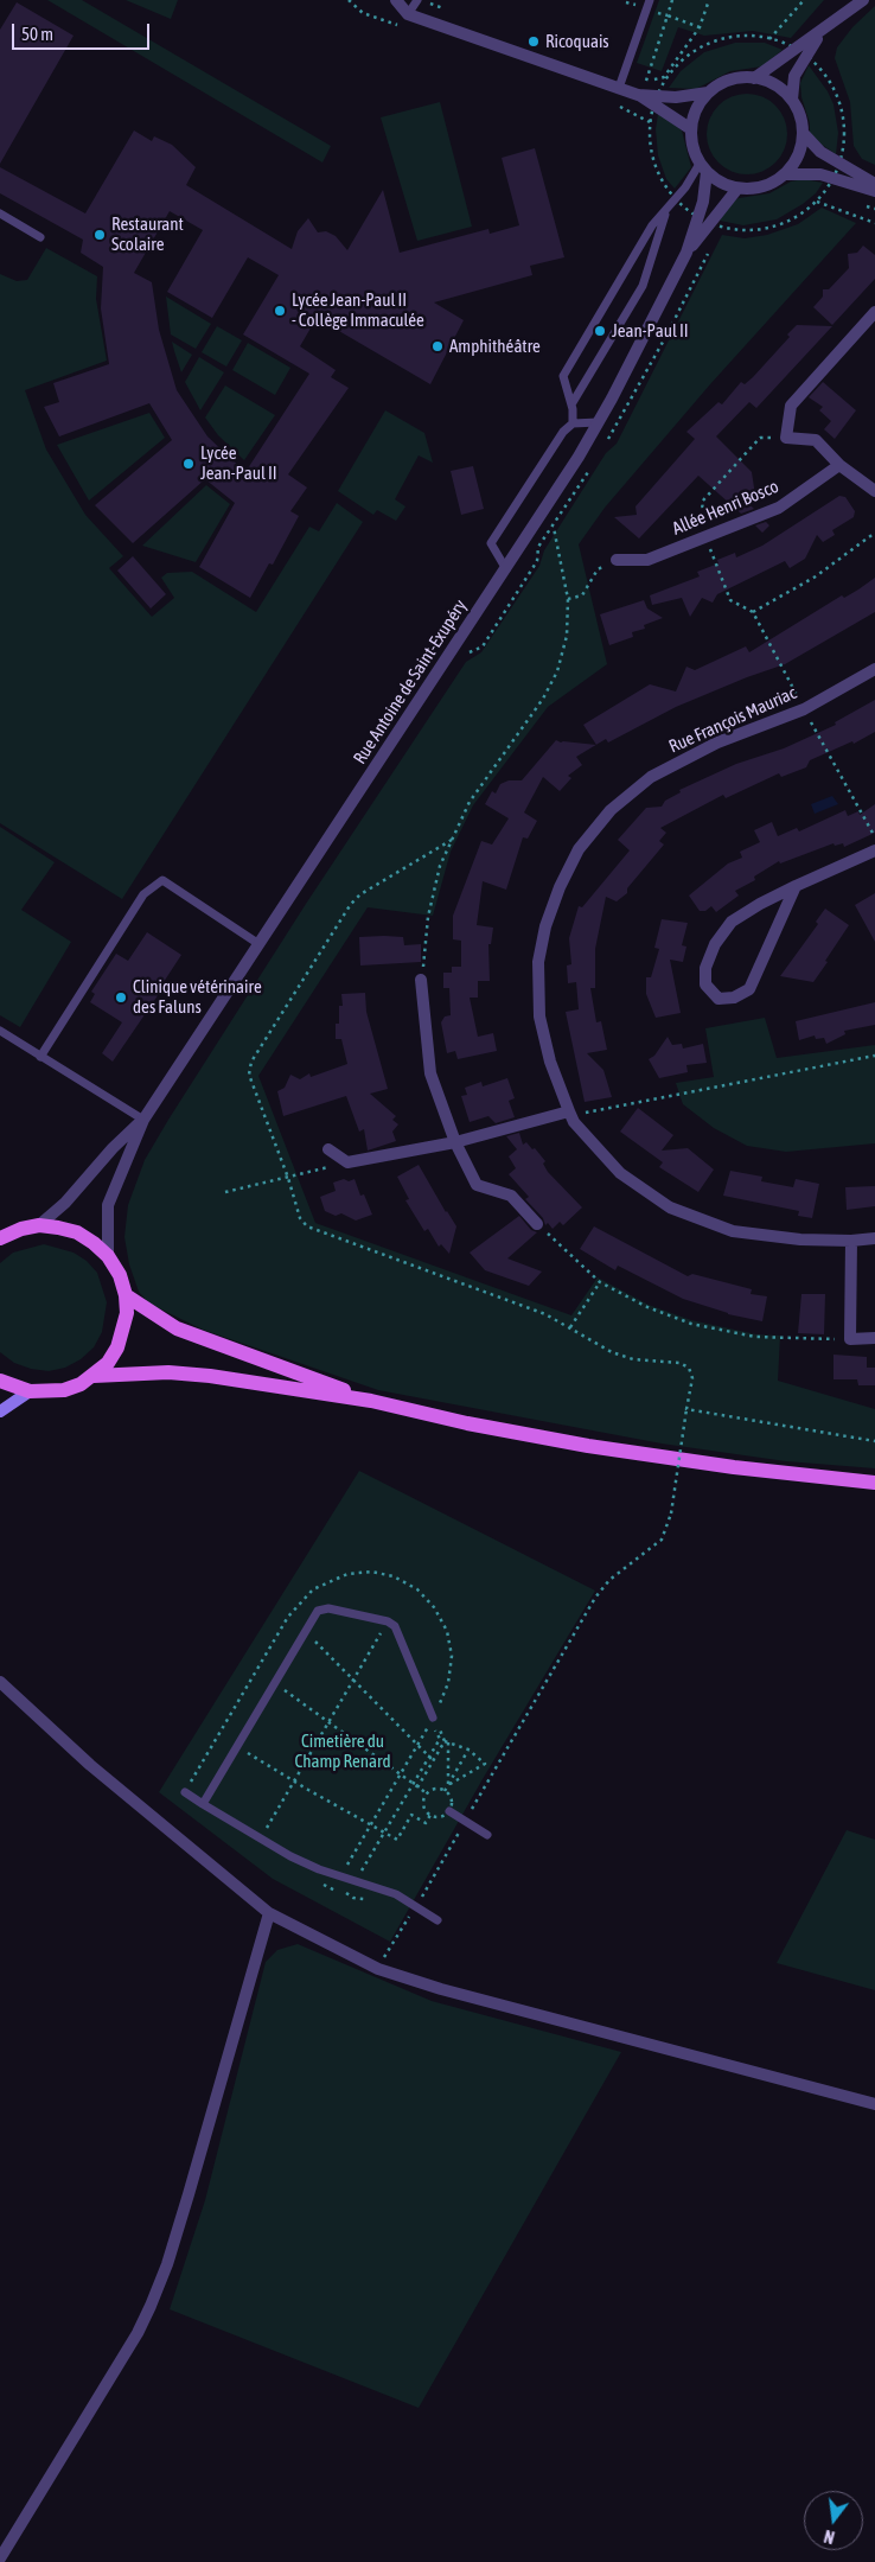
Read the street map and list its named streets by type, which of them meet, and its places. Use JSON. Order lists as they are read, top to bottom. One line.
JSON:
{"streets":{"street":["Allée Henri Bosco","Rue Antoine de Saint-Exupéry","Rue François Mauriac"]},"parks":["Cimetière du Champ Renard"],"places":["Ricoquais","Restaurant Scolaire","Lycée Jean-Paul II - Collège Immaculée","Jean-Paul II","Amphithéâtre","Lycée Jean-Paul II","Clinique vétérinaire des Faluns"],"scale_bar":"50 m","north":"bottom"}
